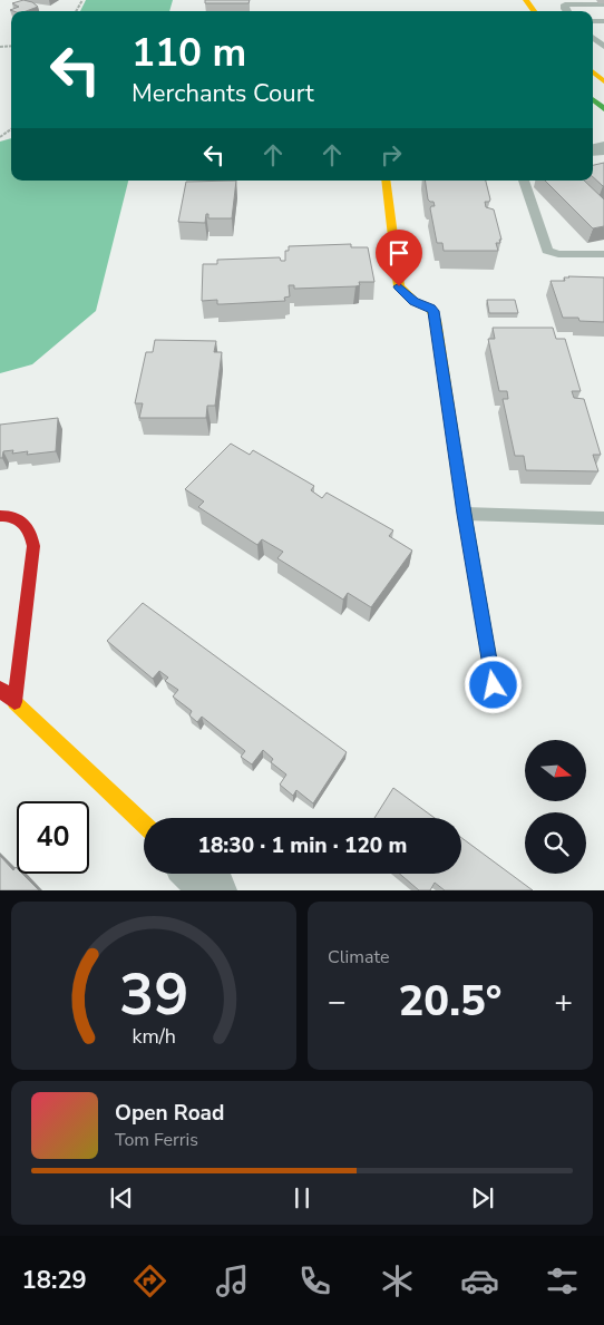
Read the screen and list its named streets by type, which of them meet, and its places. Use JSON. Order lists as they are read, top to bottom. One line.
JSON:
{"north":"right","page":{"turn":["110 m","Merchants Court"],"limit":"40","trip":"18:30 · 1 min · 120 m","tile":"Climate","heat":["−","20.5°","+"],"song":["Open Road","Tom Ferris"],"tabs":"18:29","gauge":["39","km/h"]}}
